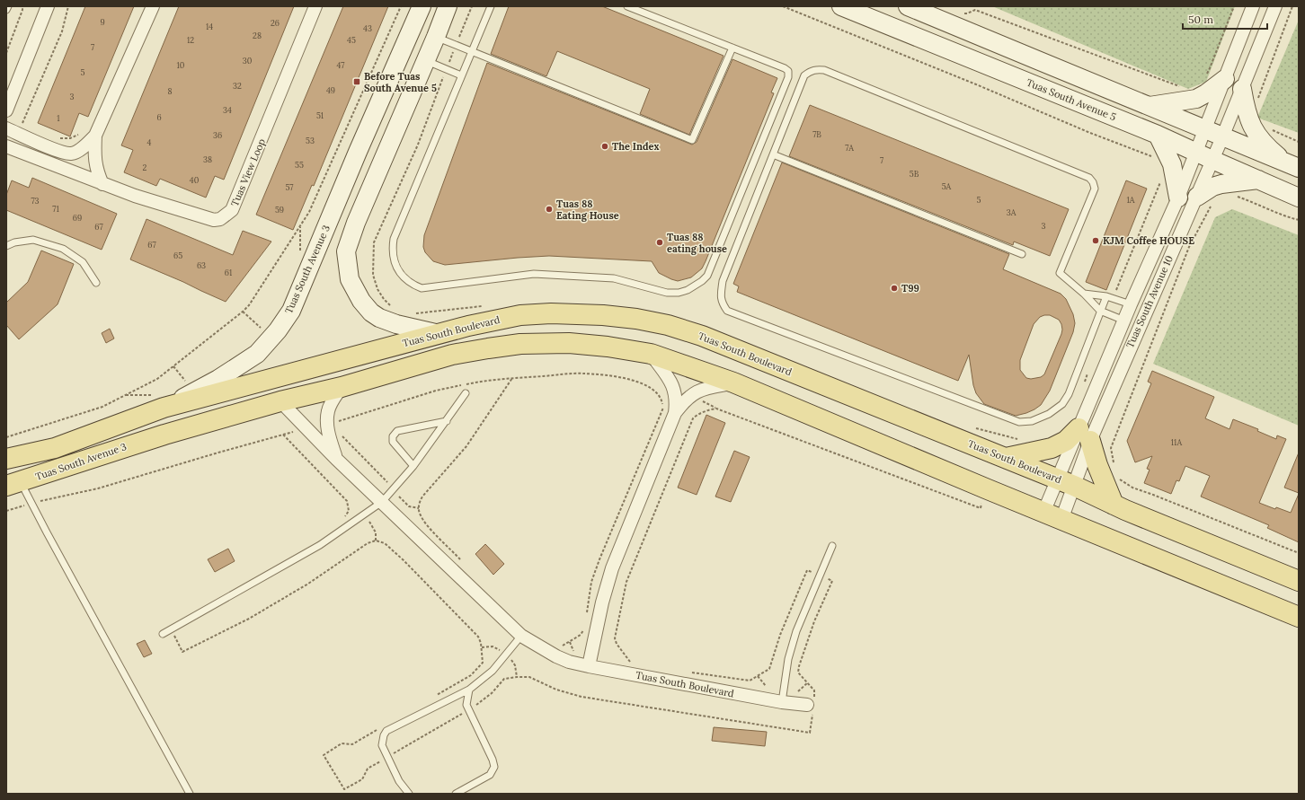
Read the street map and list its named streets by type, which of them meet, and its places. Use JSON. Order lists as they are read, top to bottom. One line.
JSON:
{"streets":{"main road":["Tuas South Avenue 5","Tuas South Avenue 3","Tuas South Boulevard"],"street":["Tuas View Loop","Tuas South Avenue 10"]},"crossings":[["Tuas South Avenue 5","Tuas South Avenue 10"],["Tuas South Avenue 3","Tuas South Boulevard"],["Tuas South Avenue 10","Tuas South Boulevard"]],"places":{"transit":["Before Tuas South Avenue 5"],"other":["The Index","Tuas 88 Eating House","KJM Coffee HOUSE","Tuas 88 eating house","T99"]},"house_numbers":["9","26","14","43","28","12","45","7","30","10","47","5","32","49","8","3","34","51","6","1","7B","36","53","4","7A","38","7","55","2","5B","40","5A","57","5","1A","73","71","59","3A","69","3","67","67","65","63","61","11A"],"scale_bar":"50 m"}
